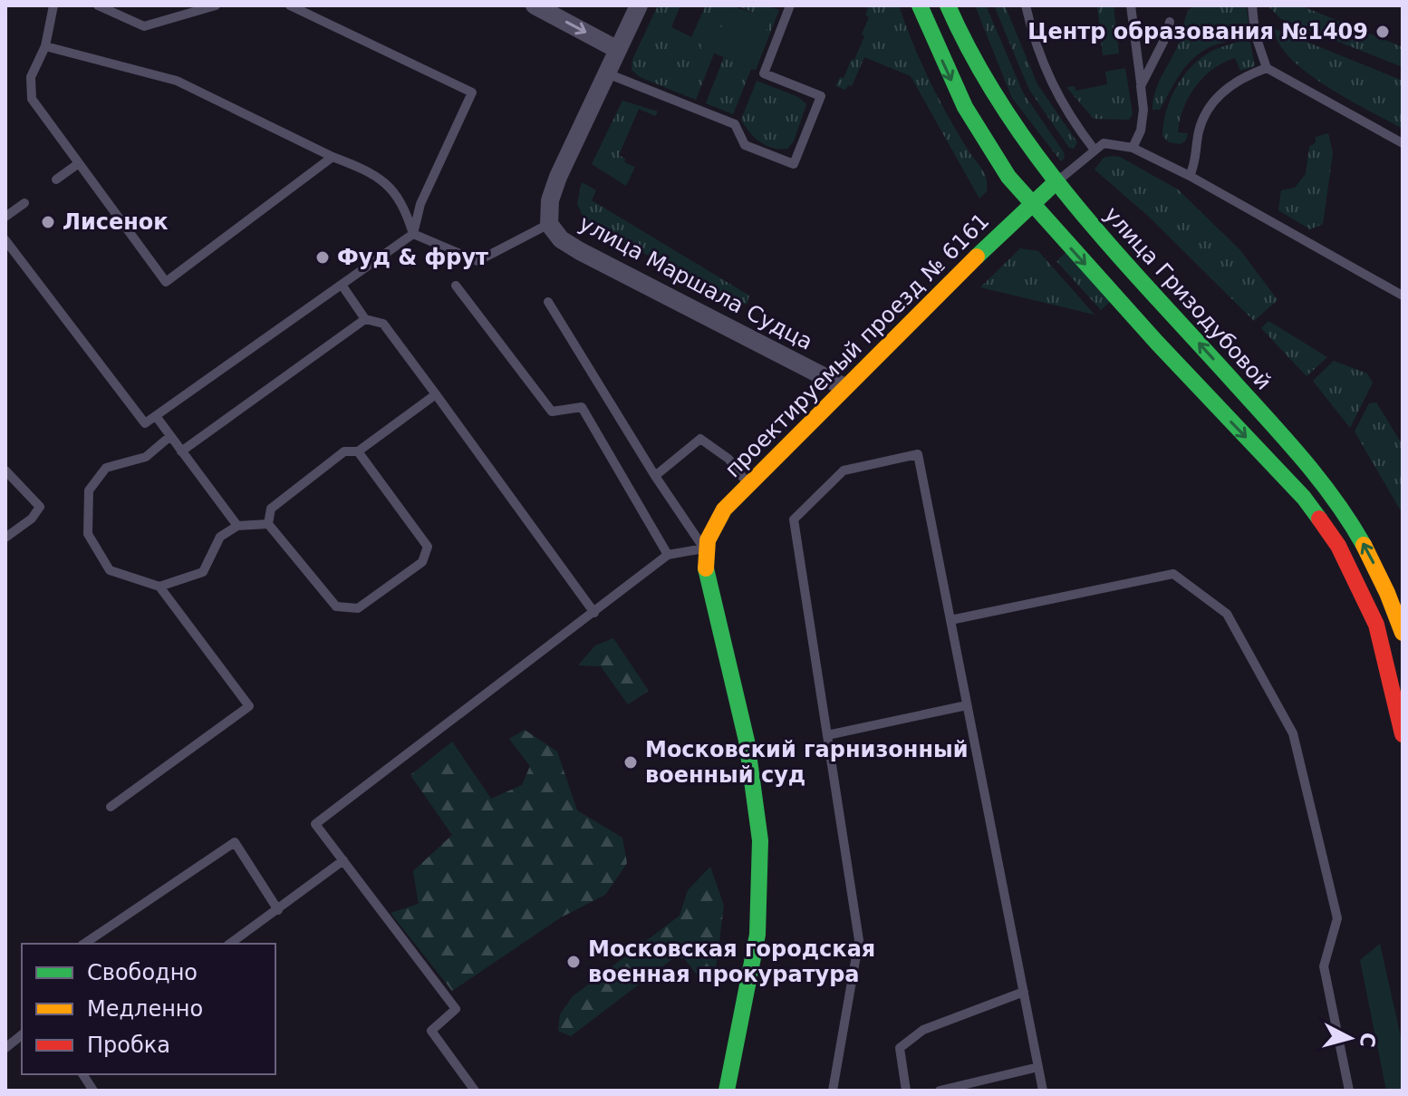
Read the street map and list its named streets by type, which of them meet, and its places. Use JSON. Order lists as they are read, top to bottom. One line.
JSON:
{"streets":{"street":["улица Маршала Судца","улица Гризодубовой","проектируемый проезд № 6161"]},"crossings":[["улица Маршала Судца","проектируемый проезд № 6161"],["улица Гризодубовой","проектируемый проезд № 6161"]],"places":["Центр образования №1409","Лисенок","Фуд & фрут","Московский гарнизонный военный суд","Московская городская военная прокуратура"],"legend":["Свободно","Медленно","Пробка"],"north":"right"}
